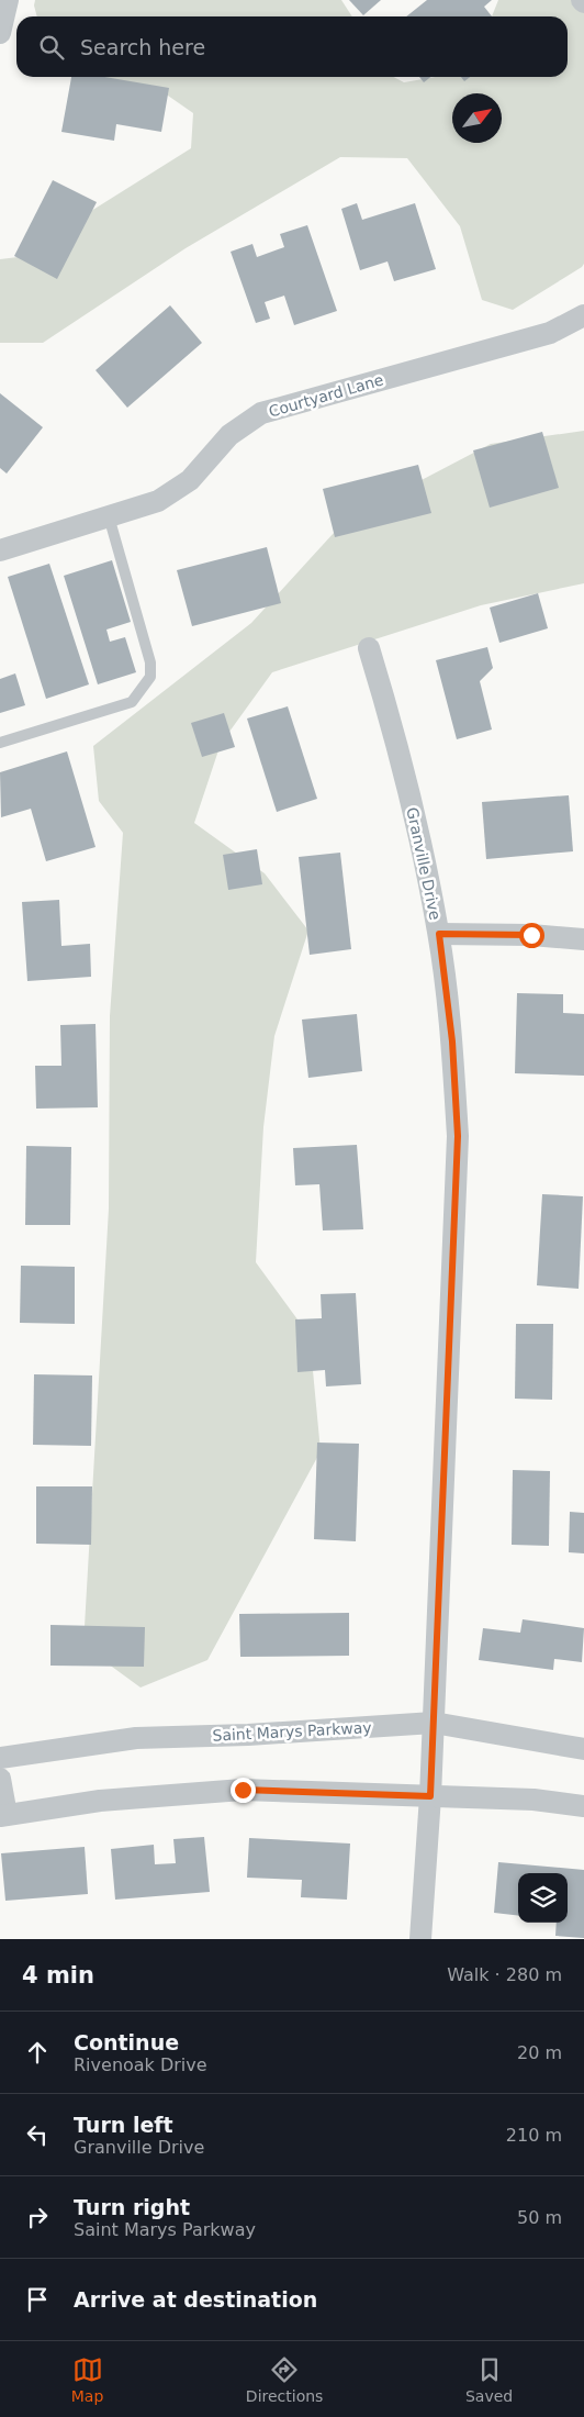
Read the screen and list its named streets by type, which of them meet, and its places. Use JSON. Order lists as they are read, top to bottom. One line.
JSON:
{"streets":{"street":["Courtyard Lane","Granville Drive","Saint Marys Parkway"]},"crossings":[["Granville Drive","Saint Marys Parkway"]],"north":"top right","page":{"search":"Search here","heading":["4 min","Walk · 280 m"],"list":[["Continue","Rivenoak Drive","20 m"],["Turn left","Granville Drive","210 m"],["Turn right","Saint Marys Parkway","50 m"],"Arrive at destination"],"nav":["Map","Directions","Saved"]}}
